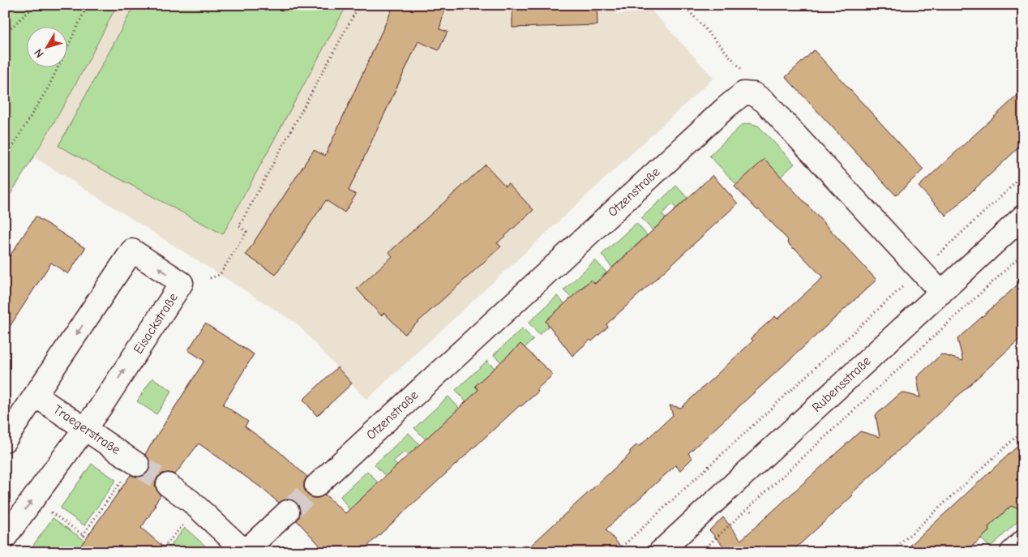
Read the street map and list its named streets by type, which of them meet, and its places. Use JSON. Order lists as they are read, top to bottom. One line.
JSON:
{"streets":{"street":["Otzenstraße","Eisackstraße","Rubensstraße","Traegerstraße"]},"crossings":[["Otzenstraße","Rubensstraße"],["Eisackstraße","Traegerstraße"]],"north":"bottom left"}
